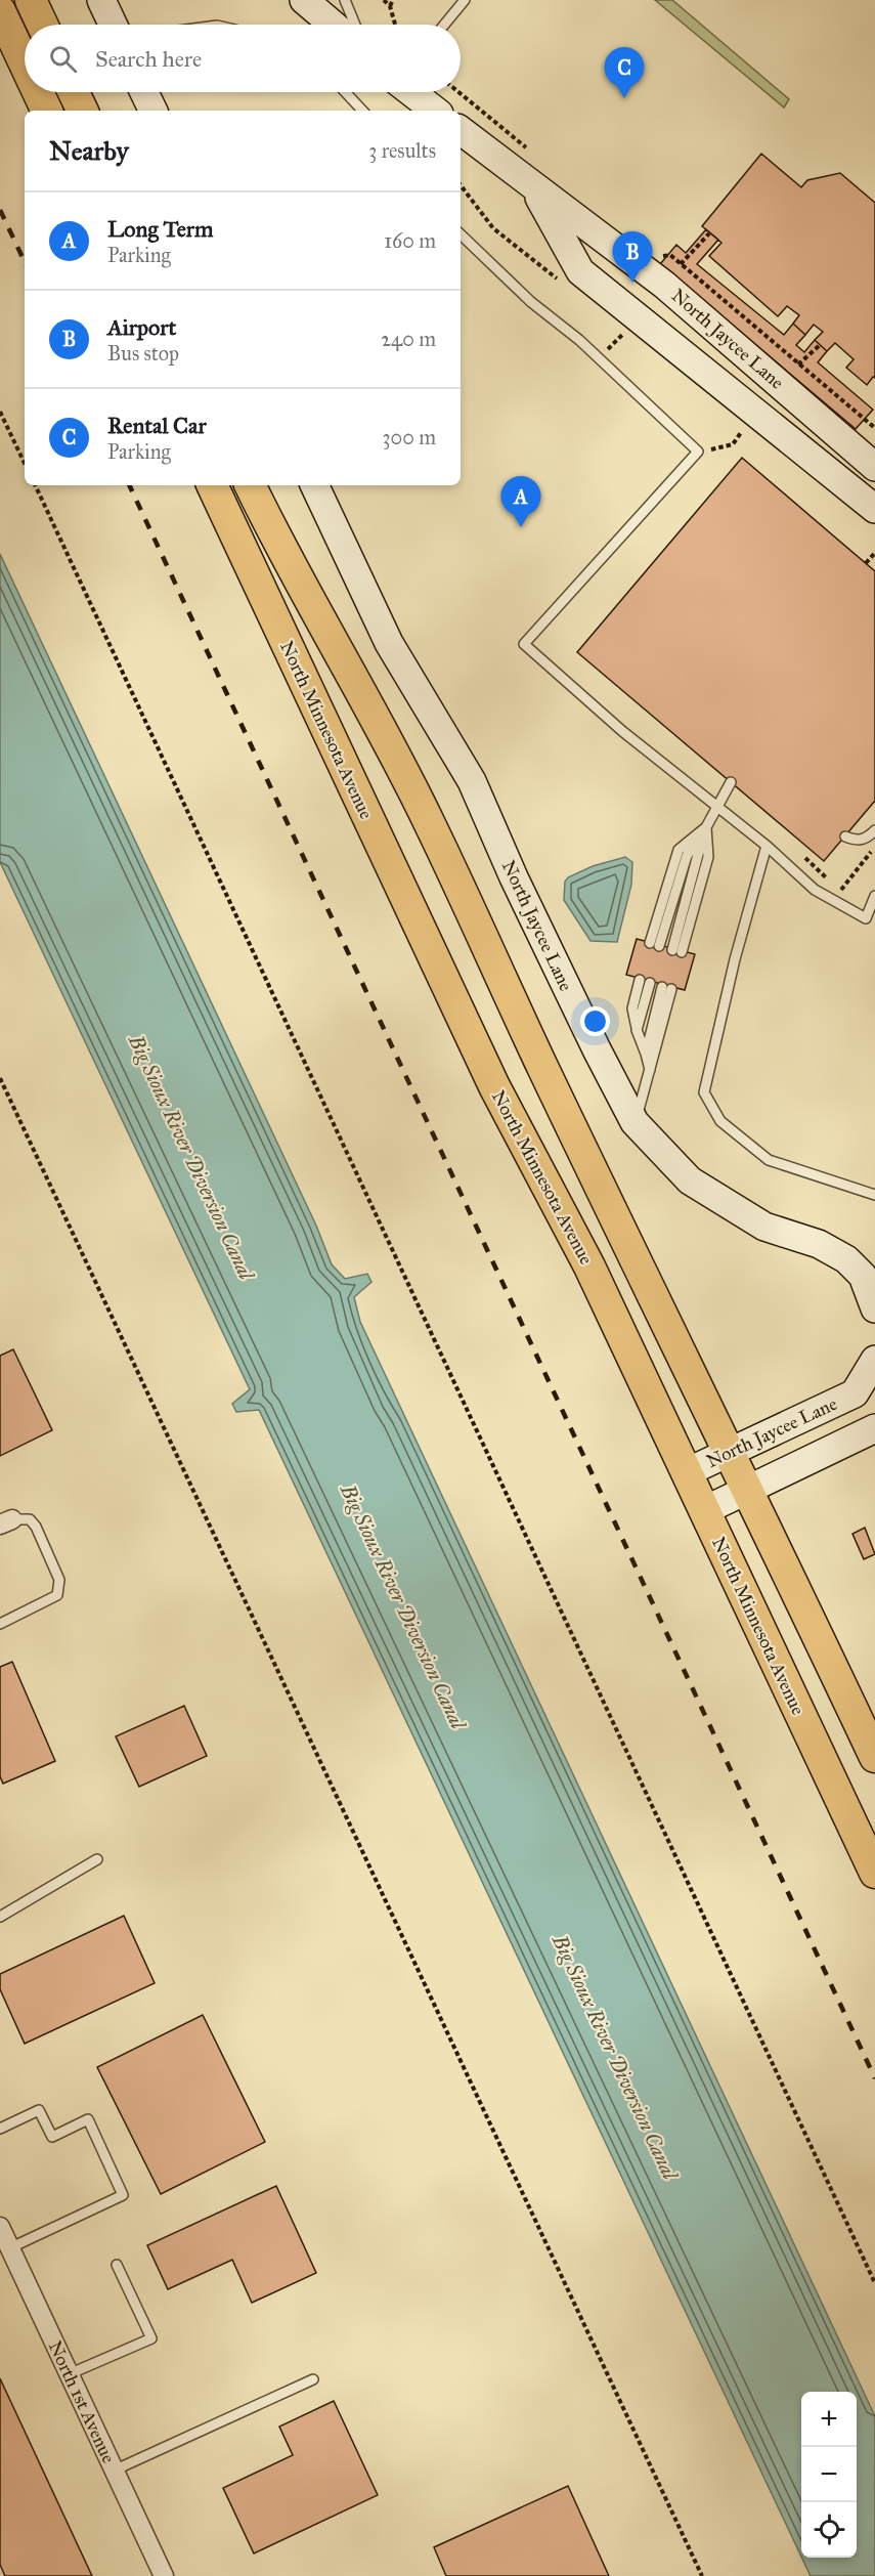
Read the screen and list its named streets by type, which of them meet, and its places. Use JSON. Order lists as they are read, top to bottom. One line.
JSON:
{"streets":{"main road":["North Jaycee Lane","North Minnesota Avenue"],"street":["North 1st Avenue"]},"crossings":[["North Jaycee Lane","North Minnesota Avenue"]],"water":["Big Sioux River Diversion Canal"],"page":{"search":"Search here","pins":["C","B","A"],"heading":["Nearby","3 results"],"list":[{"mark":"A","name":"Long Term","note":"Parking","value":"160 m"},{"mark":"B","name":"Airport","note":"Bus stop","value":"240 m"},{"mark":"C","name":"Rental Car","note":"Parking","value":"300 m"}],"map_buttons":["+","−"]}}
